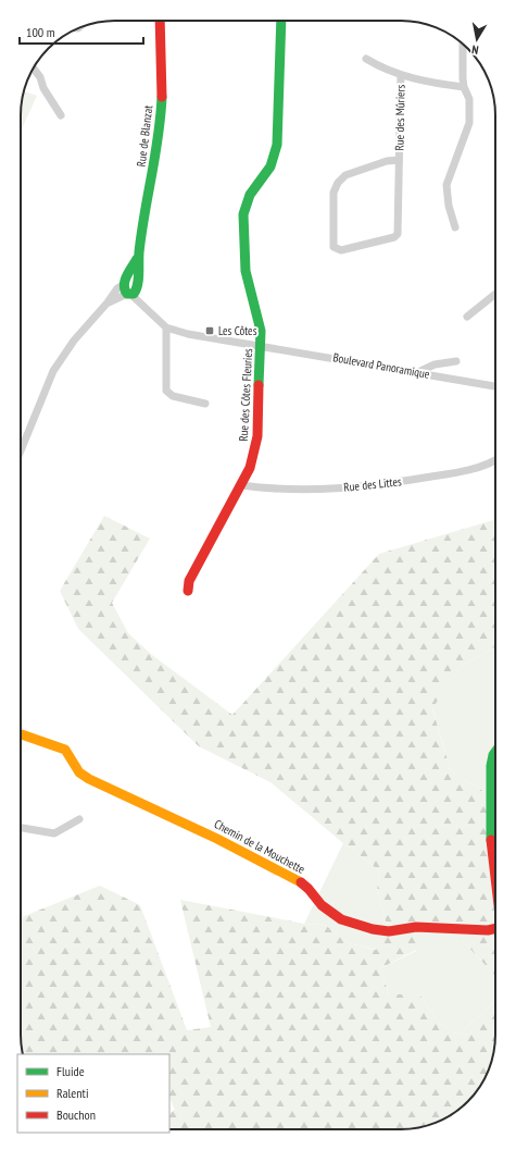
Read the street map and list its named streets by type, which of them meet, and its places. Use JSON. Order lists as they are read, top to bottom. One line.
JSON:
{"streets":{"street":["Rue des Mûriers","Rue de Blanzat","Boulevard Panoramique","Rue des Côtes Fleuries","Rue des Littes","Chemin de la Mouchette"]},"crossings":[["Boulevard Panoramique","Rue des Côtes Fleuries"],["Rue des Côtes Fleuries","Rue des Littes"]],"places":{"transit":["Les Côtes"]},"legend":["Fluide","Ralenti","Bouchon"],"scale_bar":"100 m","north":"bottom"}
